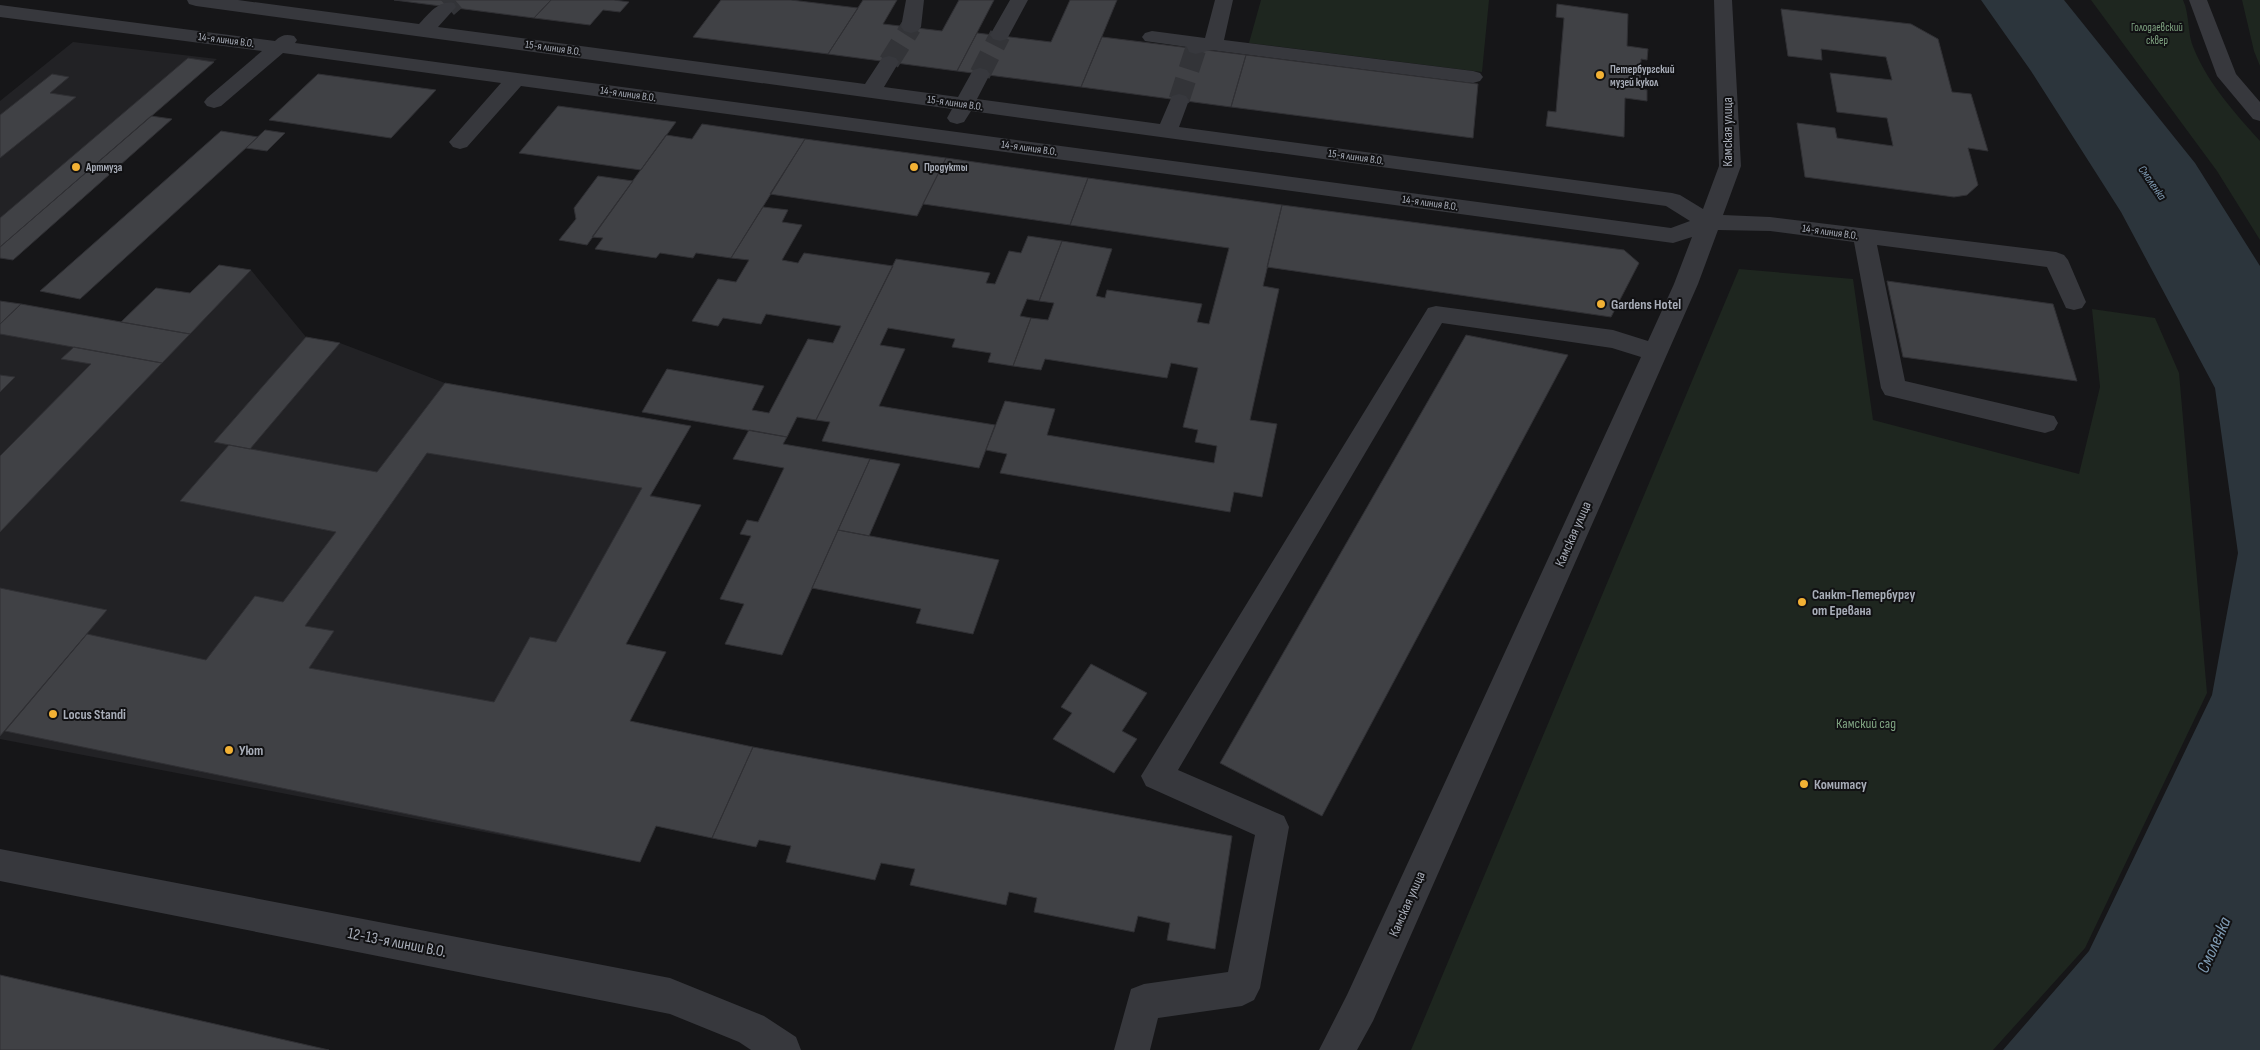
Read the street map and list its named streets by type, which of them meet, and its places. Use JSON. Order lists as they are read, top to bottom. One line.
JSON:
{"streets":{"street":["14-я линия В.О.","15-я линия В.О.","Камская улица","12-13-я линии В.О."]},"crossings":[["14-я линия В.О.","15-я линия В.О."],["14-я линия В.О.","Камская улица"],["15-я линия В.О.","Камская улица"]],"water":["Смоленка"],"parks":["Голодаевский сквер","Камский сад"],"places":["Петербургский музей кукол","Артмуза","Продукты","Gardens Hotel","Санкт-Петербургу от Еревана","Locus Standi","Уют","Комитасу"]}
